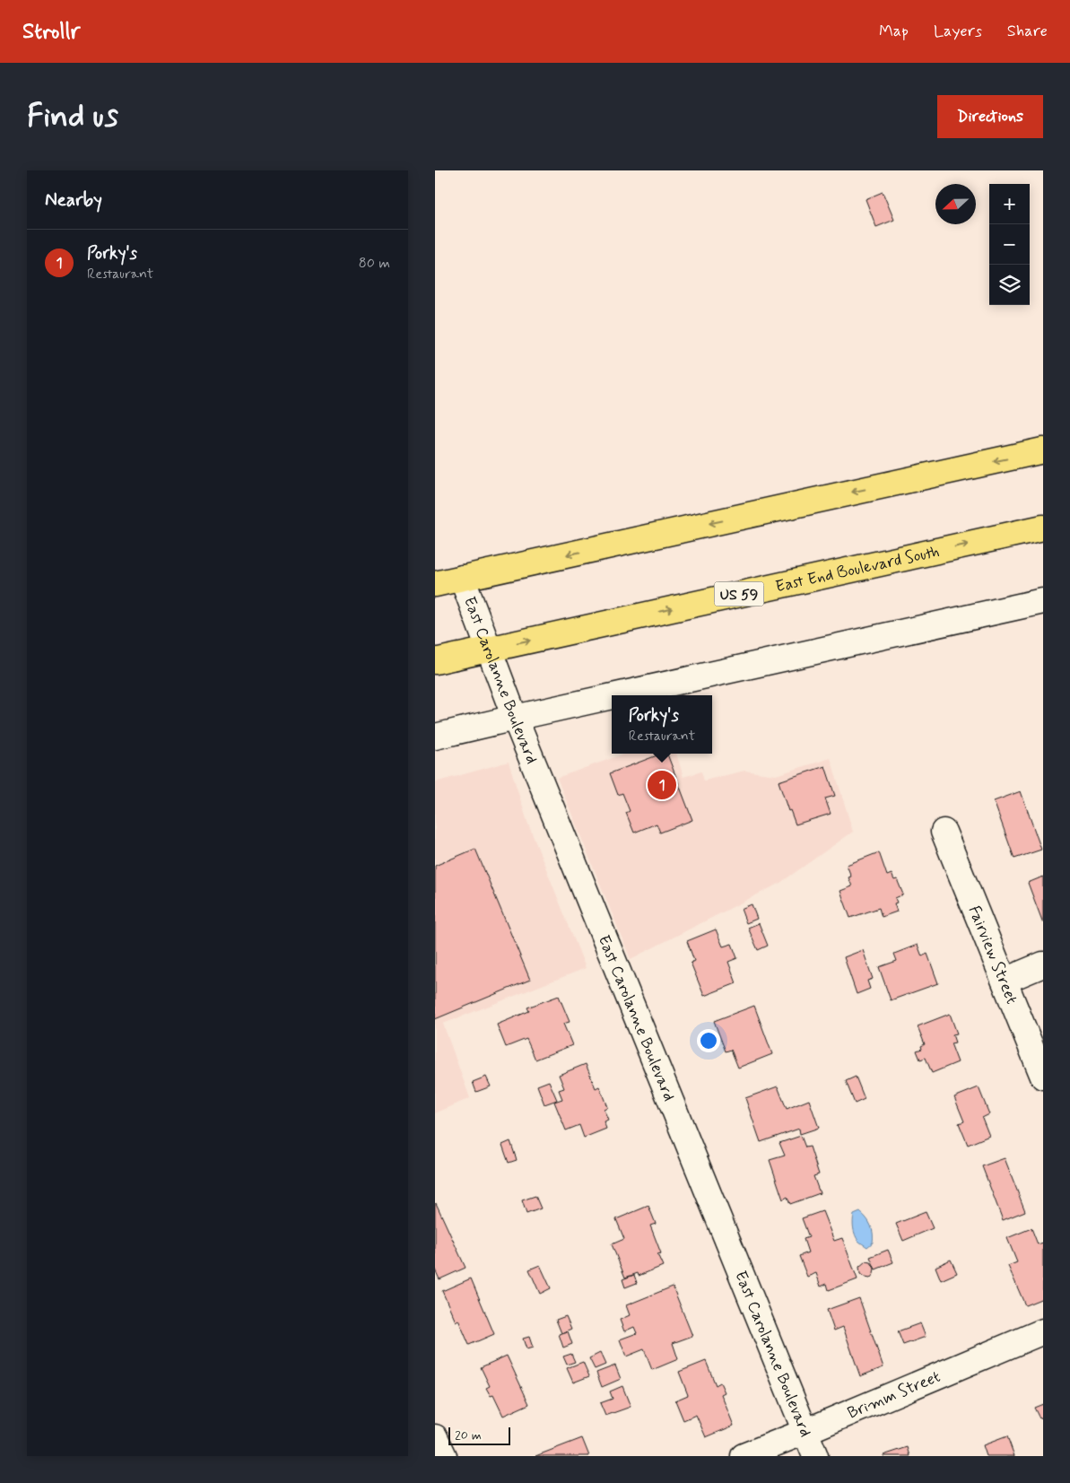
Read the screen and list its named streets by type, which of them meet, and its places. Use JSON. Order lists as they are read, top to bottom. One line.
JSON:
{"streets":{"highway":["East End Boulevard South","US 59"],"street":["East Carolanne Boulevard","Fairview Street","Brimm Street"]},"crossings":[["East End Boulevard South","East Carolanne Boulevard"],["East Carolanne Boulevard","Brimm Street"]],"scale_bar":"20 m","north":"left","page":{"header":"Strollr","nav":["Map","Layers","Share"],"buttons":"Directions","title":"Find us","heading":"Nearby","map_buttons":["+","−"],"list":[{"mark":"1","name":"Porky's","note":"Restaurant","value":"80 m"}],"popup":["Porky's","Restaurant"],"pins":"1","scale":"20 m"}}
